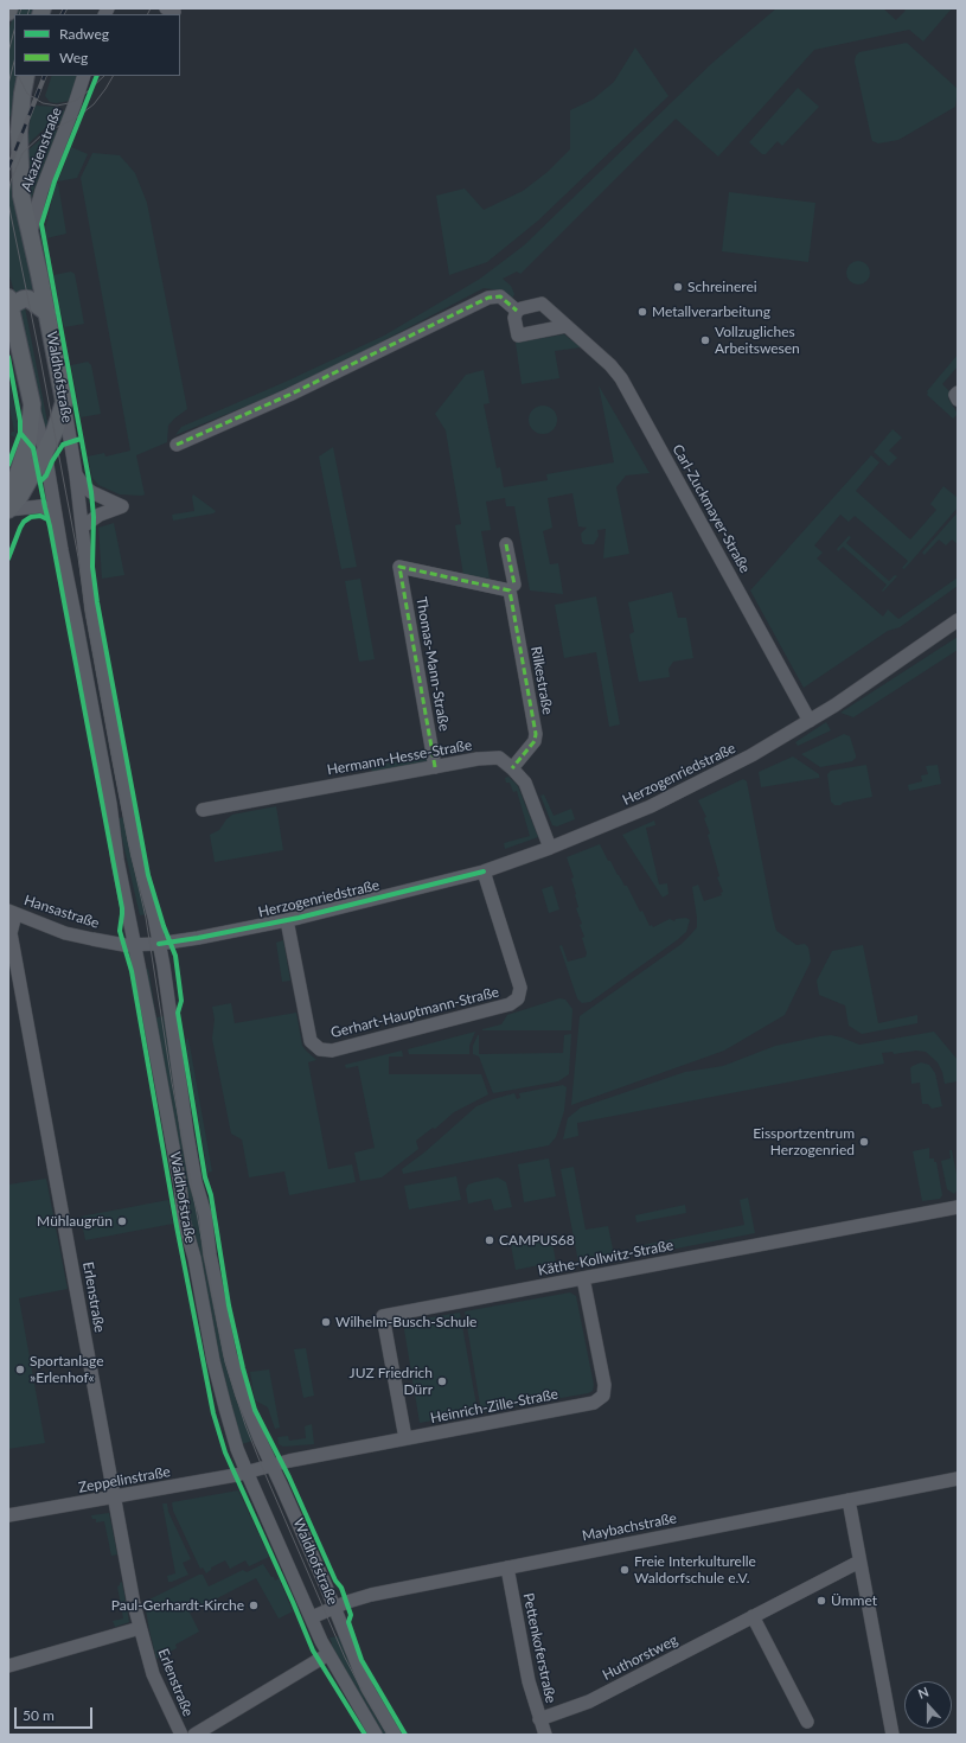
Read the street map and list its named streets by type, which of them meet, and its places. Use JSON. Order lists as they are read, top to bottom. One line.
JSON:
{"streets":{"main road":["Waldhofstraße"],"street":["Akazienstraße","Carl-Zuckmayer-Straße","Thomas-Mann-Straße","Rilkestraße","Hermann-Hesse-Straße","Herzogenriedstraße","Hansastraße","Gerhart-Hauptmann-Straße","Käthe-Kollwitz-Straße","Erlenstraße","Heinrich-Zille-Straße","Zeppelinstraße","Maybachstraße","Pettenkoferstraße","Huthorstweg"]},"crossings":[["Akazienstraße","Waldhofstraße"],["Waldhofstraße","Herzogenriedstraße"],["Waldhofstraße","Hansastraße"],["Waldhofstraße","Heinrich-Zille-Straße"],["Waldhofstraße","Zeppelinstraße"],["Waldhofstraße","Maybachstraße"],["Carl-Zuckmayer-Straße","Herzogenriedstraße"],["Thomas-Mann-Straße","Rilkestraße"],["Thomas-Mann-Straße","Hermann-Hesse-Straße"],["Rilkestraße","Hermann-Hesse-Straße"],["Hermann-Hesse-Straße","Herzogenriedstraße"],["Herzogenriedstraße","Hansastraße"],["Herzogenriedstraße","Gerhart-Hauptmann-Straße"],["Hansastraße","Erlenstraße"],["Käthe-Kollwitz-Straße","Heinrich-Zille-Straße"],["Erlenstraße","Zeppelinstraße"],["Maybachstraße","Pettenkoferstraße"],["Pettenkoferstraße","Huthorstweg"]],"places":["Schreinerei","Metallverarbeitung","Vollzugliches Arbeitswesen","Eissportzentrum Herzogenried","Mühlaugrün","CAMPUS68","Wilhelm-Busch-Schule","Sportanlage »Erlenhof«","JUZ Friedrich Dürr","Freie Interkulturelle Waldorfschule e.V.","Ümmet","Paul-Gerhardt-Kirche"],"legend":["Radweg","Weg"],"scale_bar":"50 m","north":"top"}
